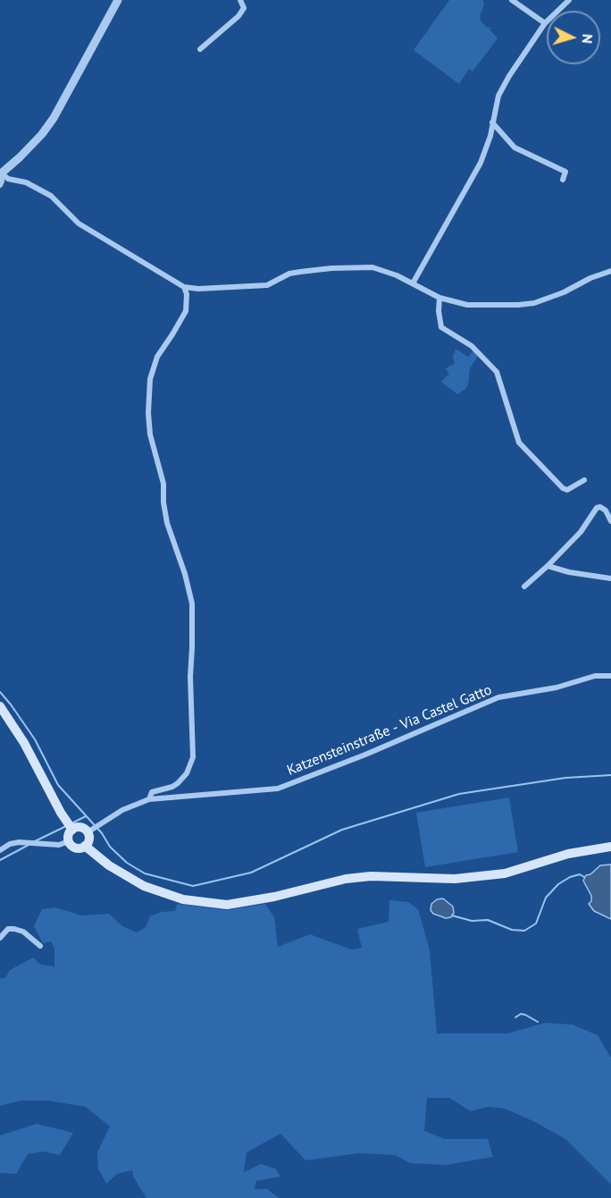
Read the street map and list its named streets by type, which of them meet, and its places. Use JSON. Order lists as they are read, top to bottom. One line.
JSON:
{"streets":{"street":["Katzensteinstraße - Via Castel Gatto"]},"north":"right"}
